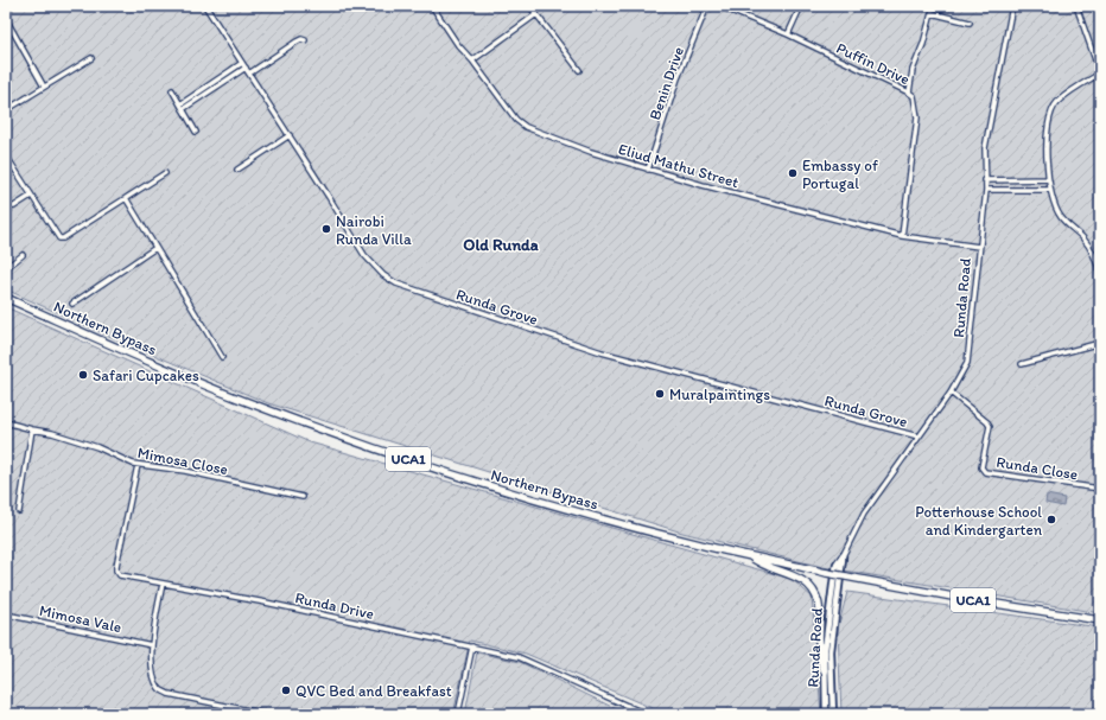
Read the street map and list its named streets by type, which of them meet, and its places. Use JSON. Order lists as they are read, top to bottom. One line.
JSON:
{"streets":{"main road":["Northern Bypass","UCA1"],"street":["Puffin Drive","Benin Drive","Eliud Mathu Street","Runda Road","Runda Grove","Mimosa Close","Runda Close","Runda Drive","Mimosa Vale"]},"crossings":[["Puffin Drive","Eliud Mathu Street"],["Benin Drive","Eliud Mathu Street"],["Eliud Mathu Street","Runda Road"],["Runda Road","Runda Grove"],["Runda Road","Runda Close"],["Mimosa Close","Runda Drive"]],"districts":["Old Runda"],"places":["Embassy of Portugal","Nairobi Runda Villa","Safari Cupcakes","Muralpaintings","Potterhouse School and Kindergarten","QVC Bed and Breakfast"]}
